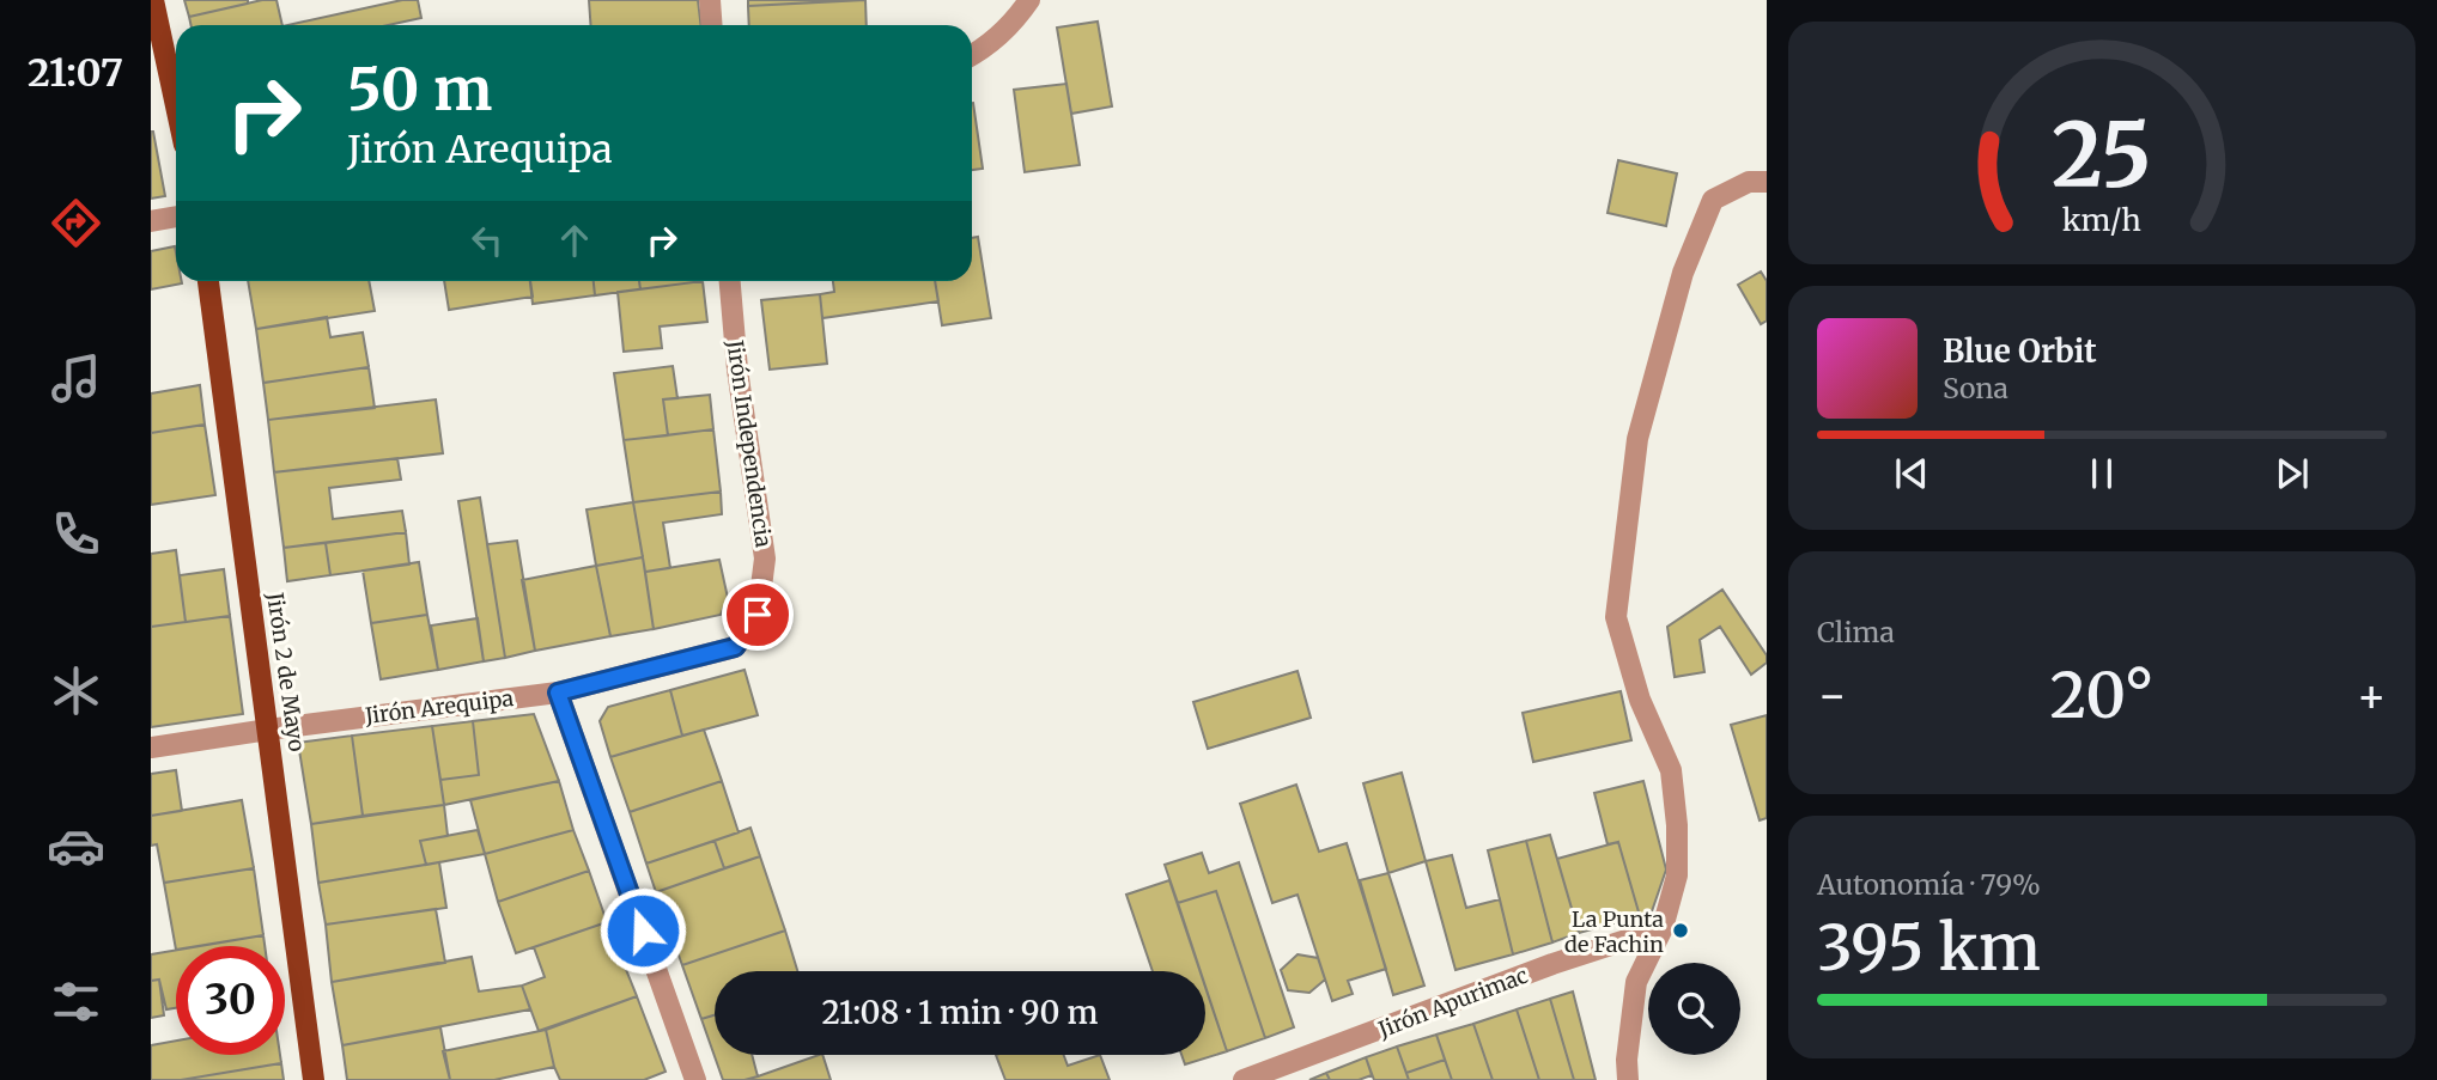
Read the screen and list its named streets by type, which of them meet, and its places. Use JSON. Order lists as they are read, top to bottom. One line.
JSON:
{"streets":{"main road":["Jirón 2 de Mayo"],"street":["Jirón Independencia","Jirón Arequipa","Jirón Apurimac"]},"crossings":[["Jirón Independencia","Jirón Arequipa"],["Jirón 2 de Mayo","Jirón Arequipa"]],"places":["La Punta de Fachin"],"page":{"tabs":"21:07","turn":["50 m","Jirón Arequipa"],"song":["Blue Orbit","Sona"],"tile":["Clima",["Autonomía · 79%","395 km"]],"heat":["−","20°","+"],"limit":"30","trip":"21:08 · 1 min · 90 m","gauge":["25","km/h"]}}
